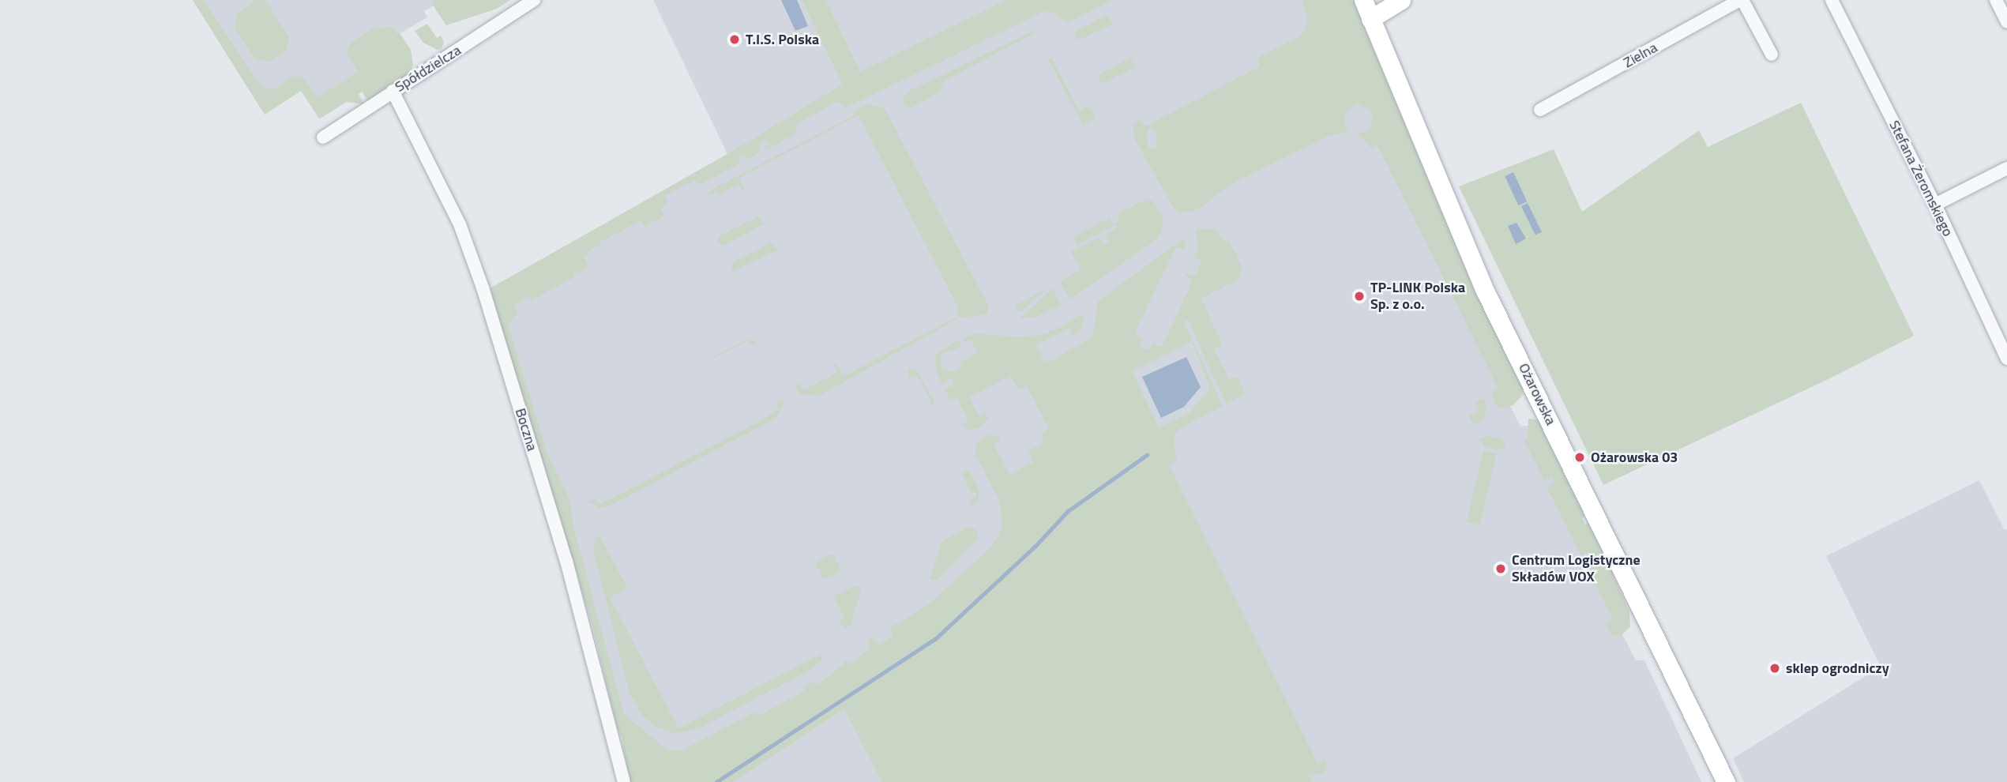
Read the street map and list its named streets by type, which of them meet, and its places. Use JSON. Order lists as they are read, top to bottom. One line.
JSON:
{"streets":{"main road":["Ożarowska"],"street":["Zielna","Spółdzielcza","Stefana Żeromskiego","Boczna"]},"crossings":[["Spółdzielcza","Boczna"]],"places":["T.I.S. Polska","TP-LINK Polska Sp. z o.o.","Ożarowska 03","Centrum Logistyczne Składów VOX","sklep ogrodniczy"]}
